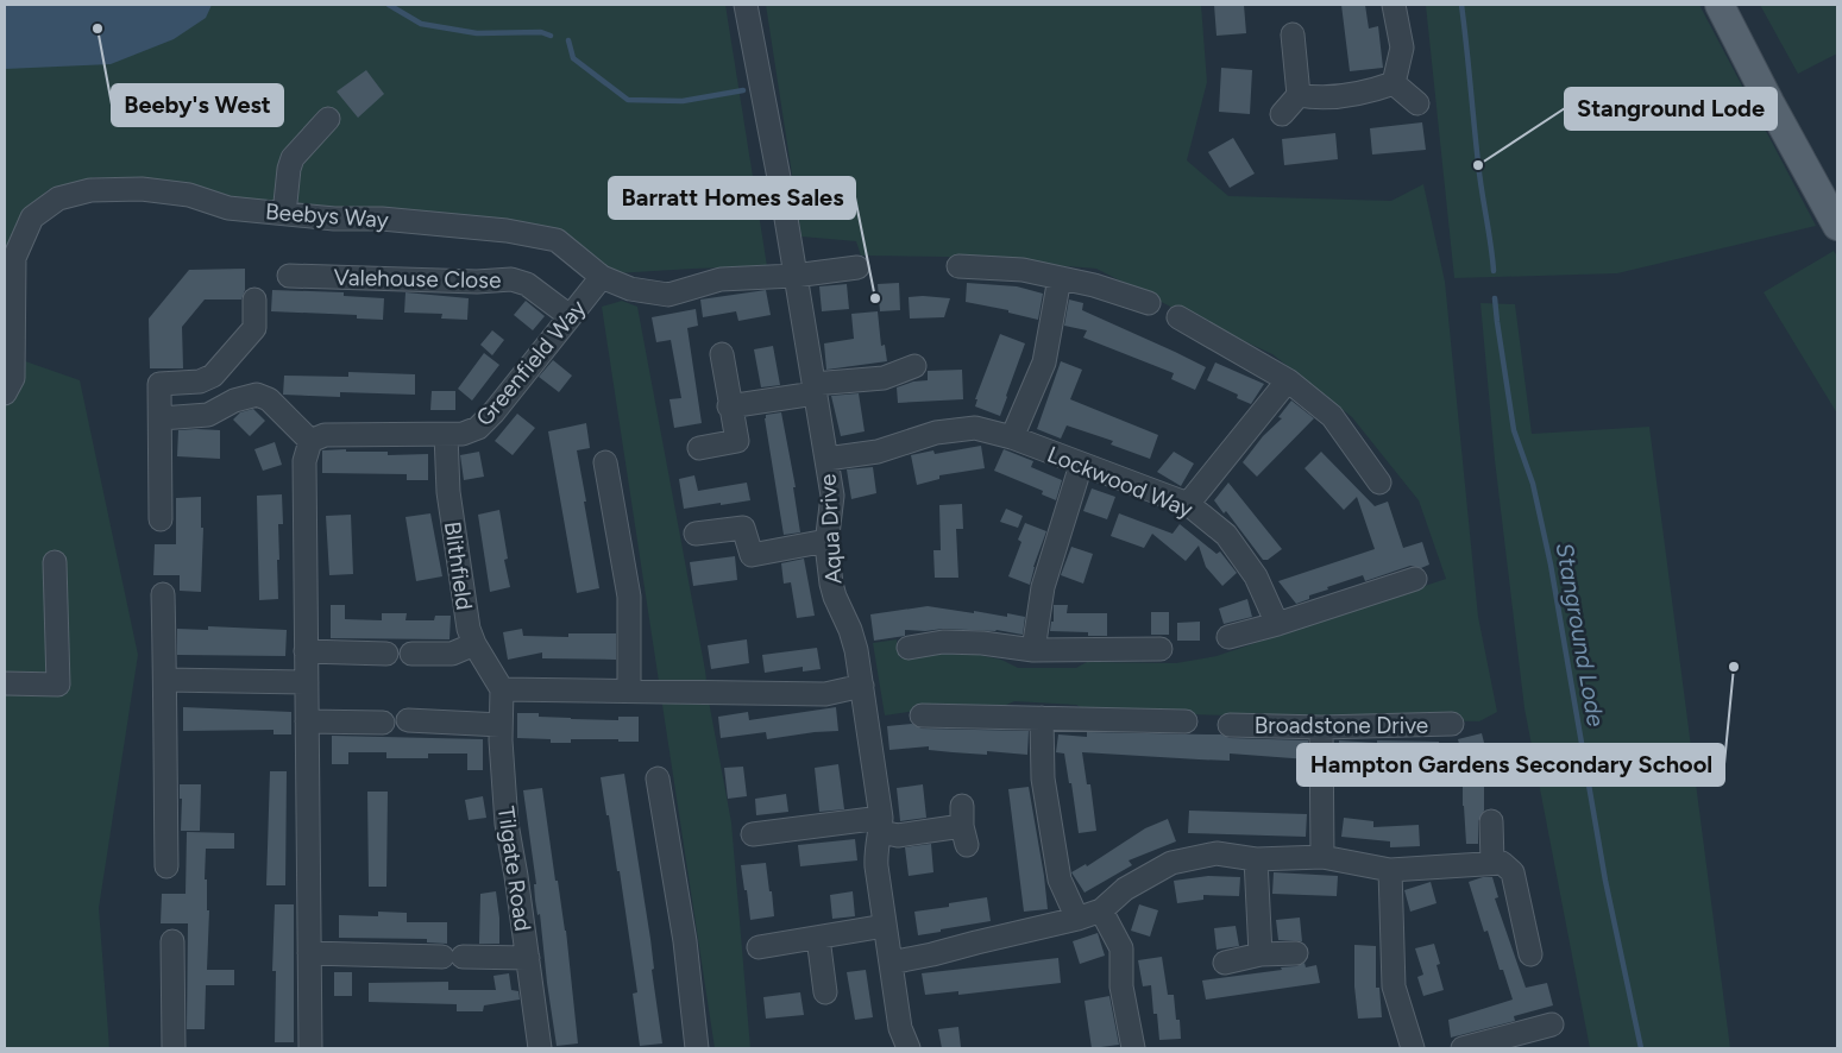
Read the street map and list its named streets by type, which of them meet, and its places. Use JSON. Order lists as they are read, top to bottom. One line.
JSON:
{"streets":{"street":["Beebys Way","Valehouse Close","Greenfield Way","Lockwood Way","Aqua Drive","Blithfield","Broadstone Drive","Tilgate Road"]},"crossings":[["Beebys Way","Greenfield Way"],["Beebys Way","Aqua Drive"],["Valehouse Close","Greenfield Way"],["Greenfield Way","Blithfield"],["Lockwood Way","Aqua Drive"],["Blithfield","Tilgate Road"]],"water":["Stanground Lode"],"places":["Beeby's West","Stanground Lode","Barratt Homes Sales","Hampton Gardens Secondary School"]}
